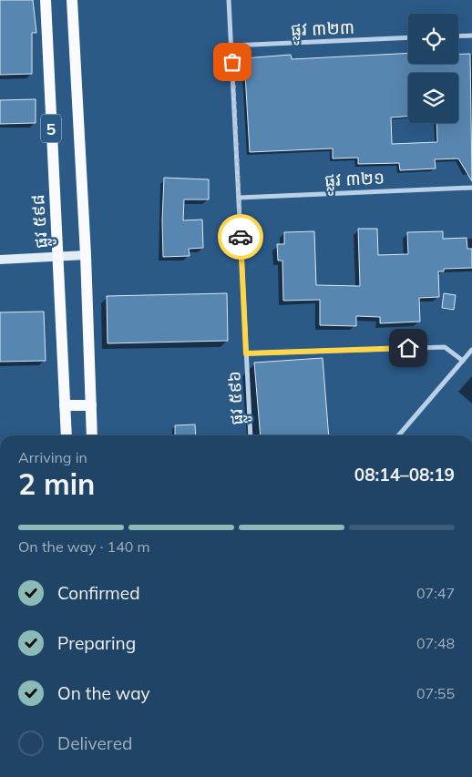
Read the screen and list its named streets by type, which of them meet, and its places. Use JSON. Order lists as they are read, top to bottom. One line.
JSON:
{"streets":{"main road":["5","ផ្លូវ ៥៩៨"],"street":["ផ្លូវ ៣២៣","ផ្លូវ ៣២១","ផ្លូវ ៥៩៦"]},"crossings":[["ផ្លូវ ៣២៣","ផ្លូវ ៥៩៦"],["ផ្លូវ ៣២១","ផ្លូវ ៥៩៦"]],"page":{"heading":["2 min","Arriving in","08:14–08:19"],"bar":"On the way · 140 m","list":[["Confirmed","07:47"],["Preparing","07:48"],["On the way","07:55"],"Delivered"]}}
